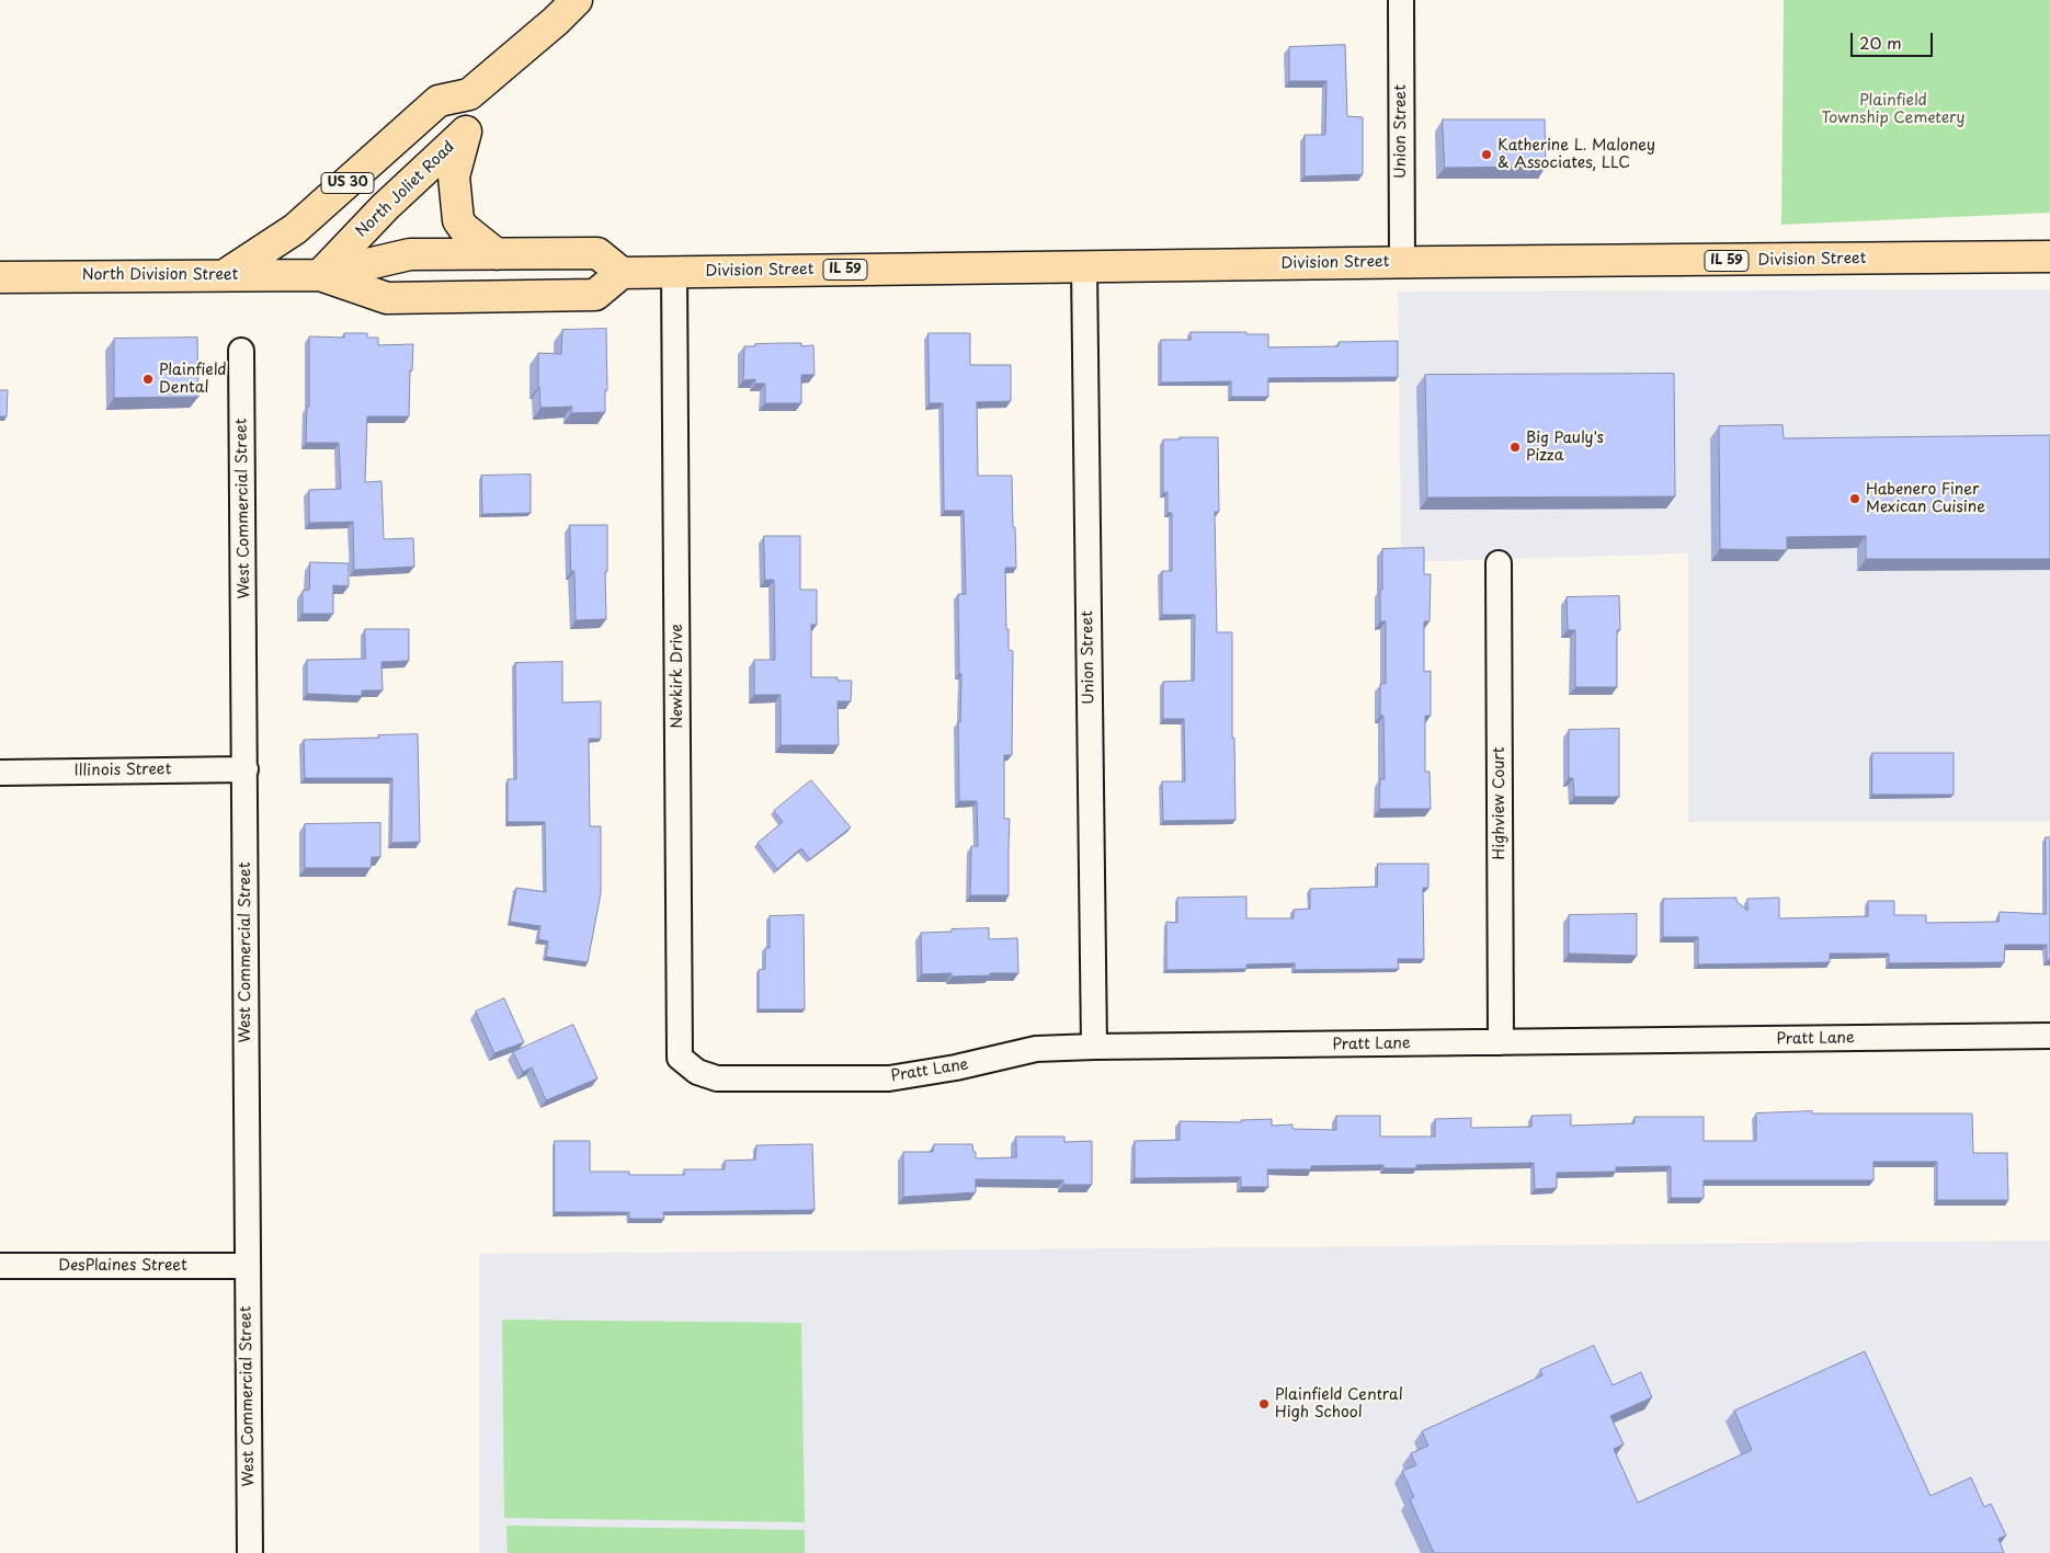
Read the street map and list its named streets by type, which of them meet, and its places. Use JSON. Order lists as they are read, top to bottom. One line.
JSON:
{"streets":{"main road":["US 30","North Joliet Road","Division Street","IL 59","North Division Street"],"street":["Union Street","West Commercial Street","Newkirk Drive","Illinois Street","Highview Court","Pratt Lane","DesPlaines Street"]},"crossings":[["Union Street","Division Street"],["Union Street","Pratt Lane"],["US 30","North Joliet Road"],["US 30","North Division Street"],["North Joliet Road","North Division Street"],["Division Street","Newkirk Drive"],["West Commercial Street","Illinois Street"],["West Commercial Street","DesPlaines Street"],["Newkirk Drive","Pratt Lane"],["Highview Court","Pratt Lane"]],"parks":["Plainfield Township Cemetery"],"places":["Katherine L. Maloney & Associates, LLC","Plainfield Dental","Big Pauly's Pizza","Habenero Finer Mexican Cuisine","Plainfield Central High School"],"scale_bar":"20 m"}
